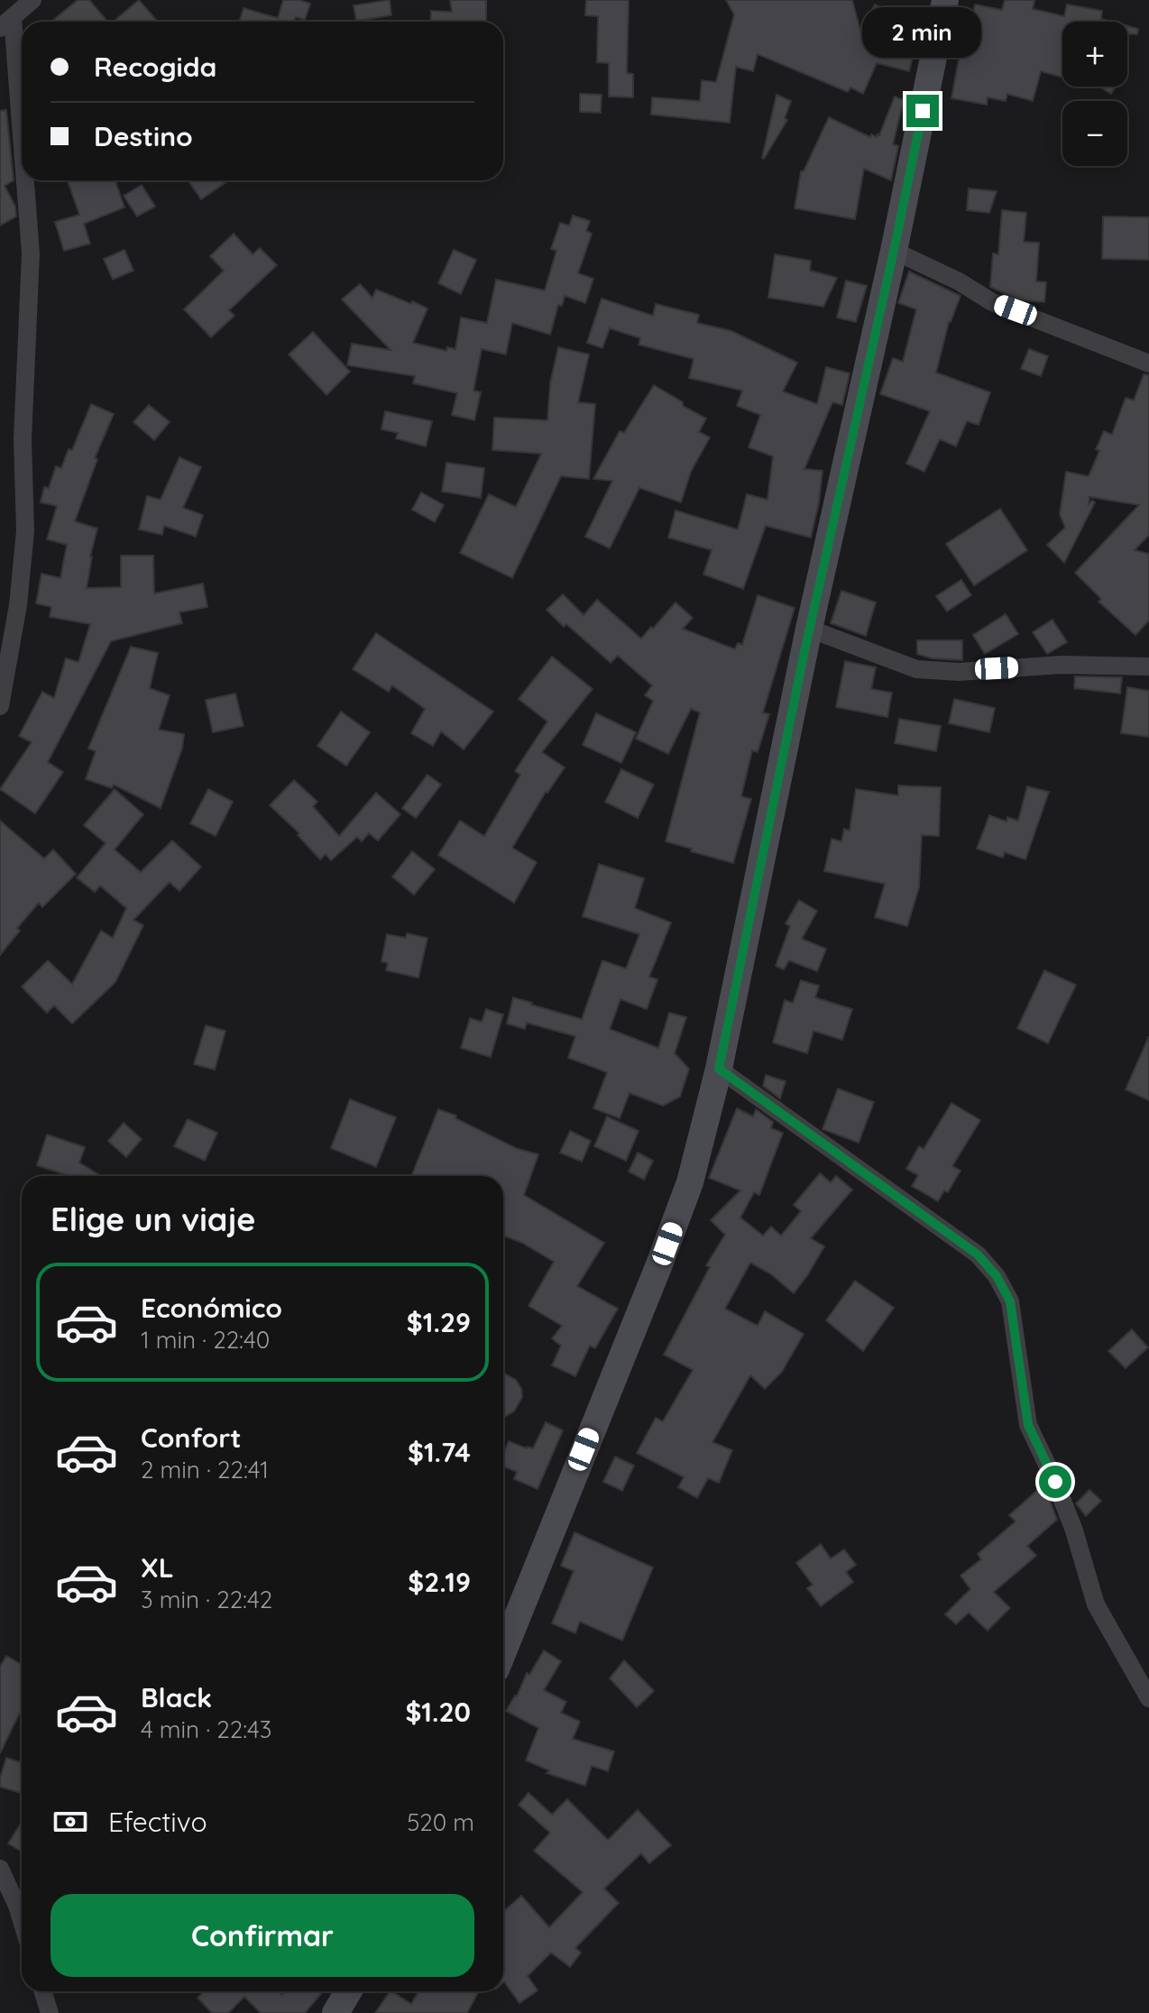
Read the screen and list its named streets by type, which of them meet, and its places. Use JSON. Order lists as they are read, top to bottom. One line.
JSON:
{"page":{"bubble":"2 min","map_buttons":["+","−"],"banner":["Recogida","Destino"],"heading":"Elige un viaje","list":[{"name":"Económico","note":"1 min · 22:40","value":"$1.29"},{"name":"Confort","note":"2 min · 22:41","value":"$1.74"},{"name":"XL","note":"3 min · 22:42","value":"$2.19"},{"name":"Black","note":"4 min · 22:43","value":"$1.20"}],"pay":["Efectivo","520 m"],"buttons":"Confirmar"}}
